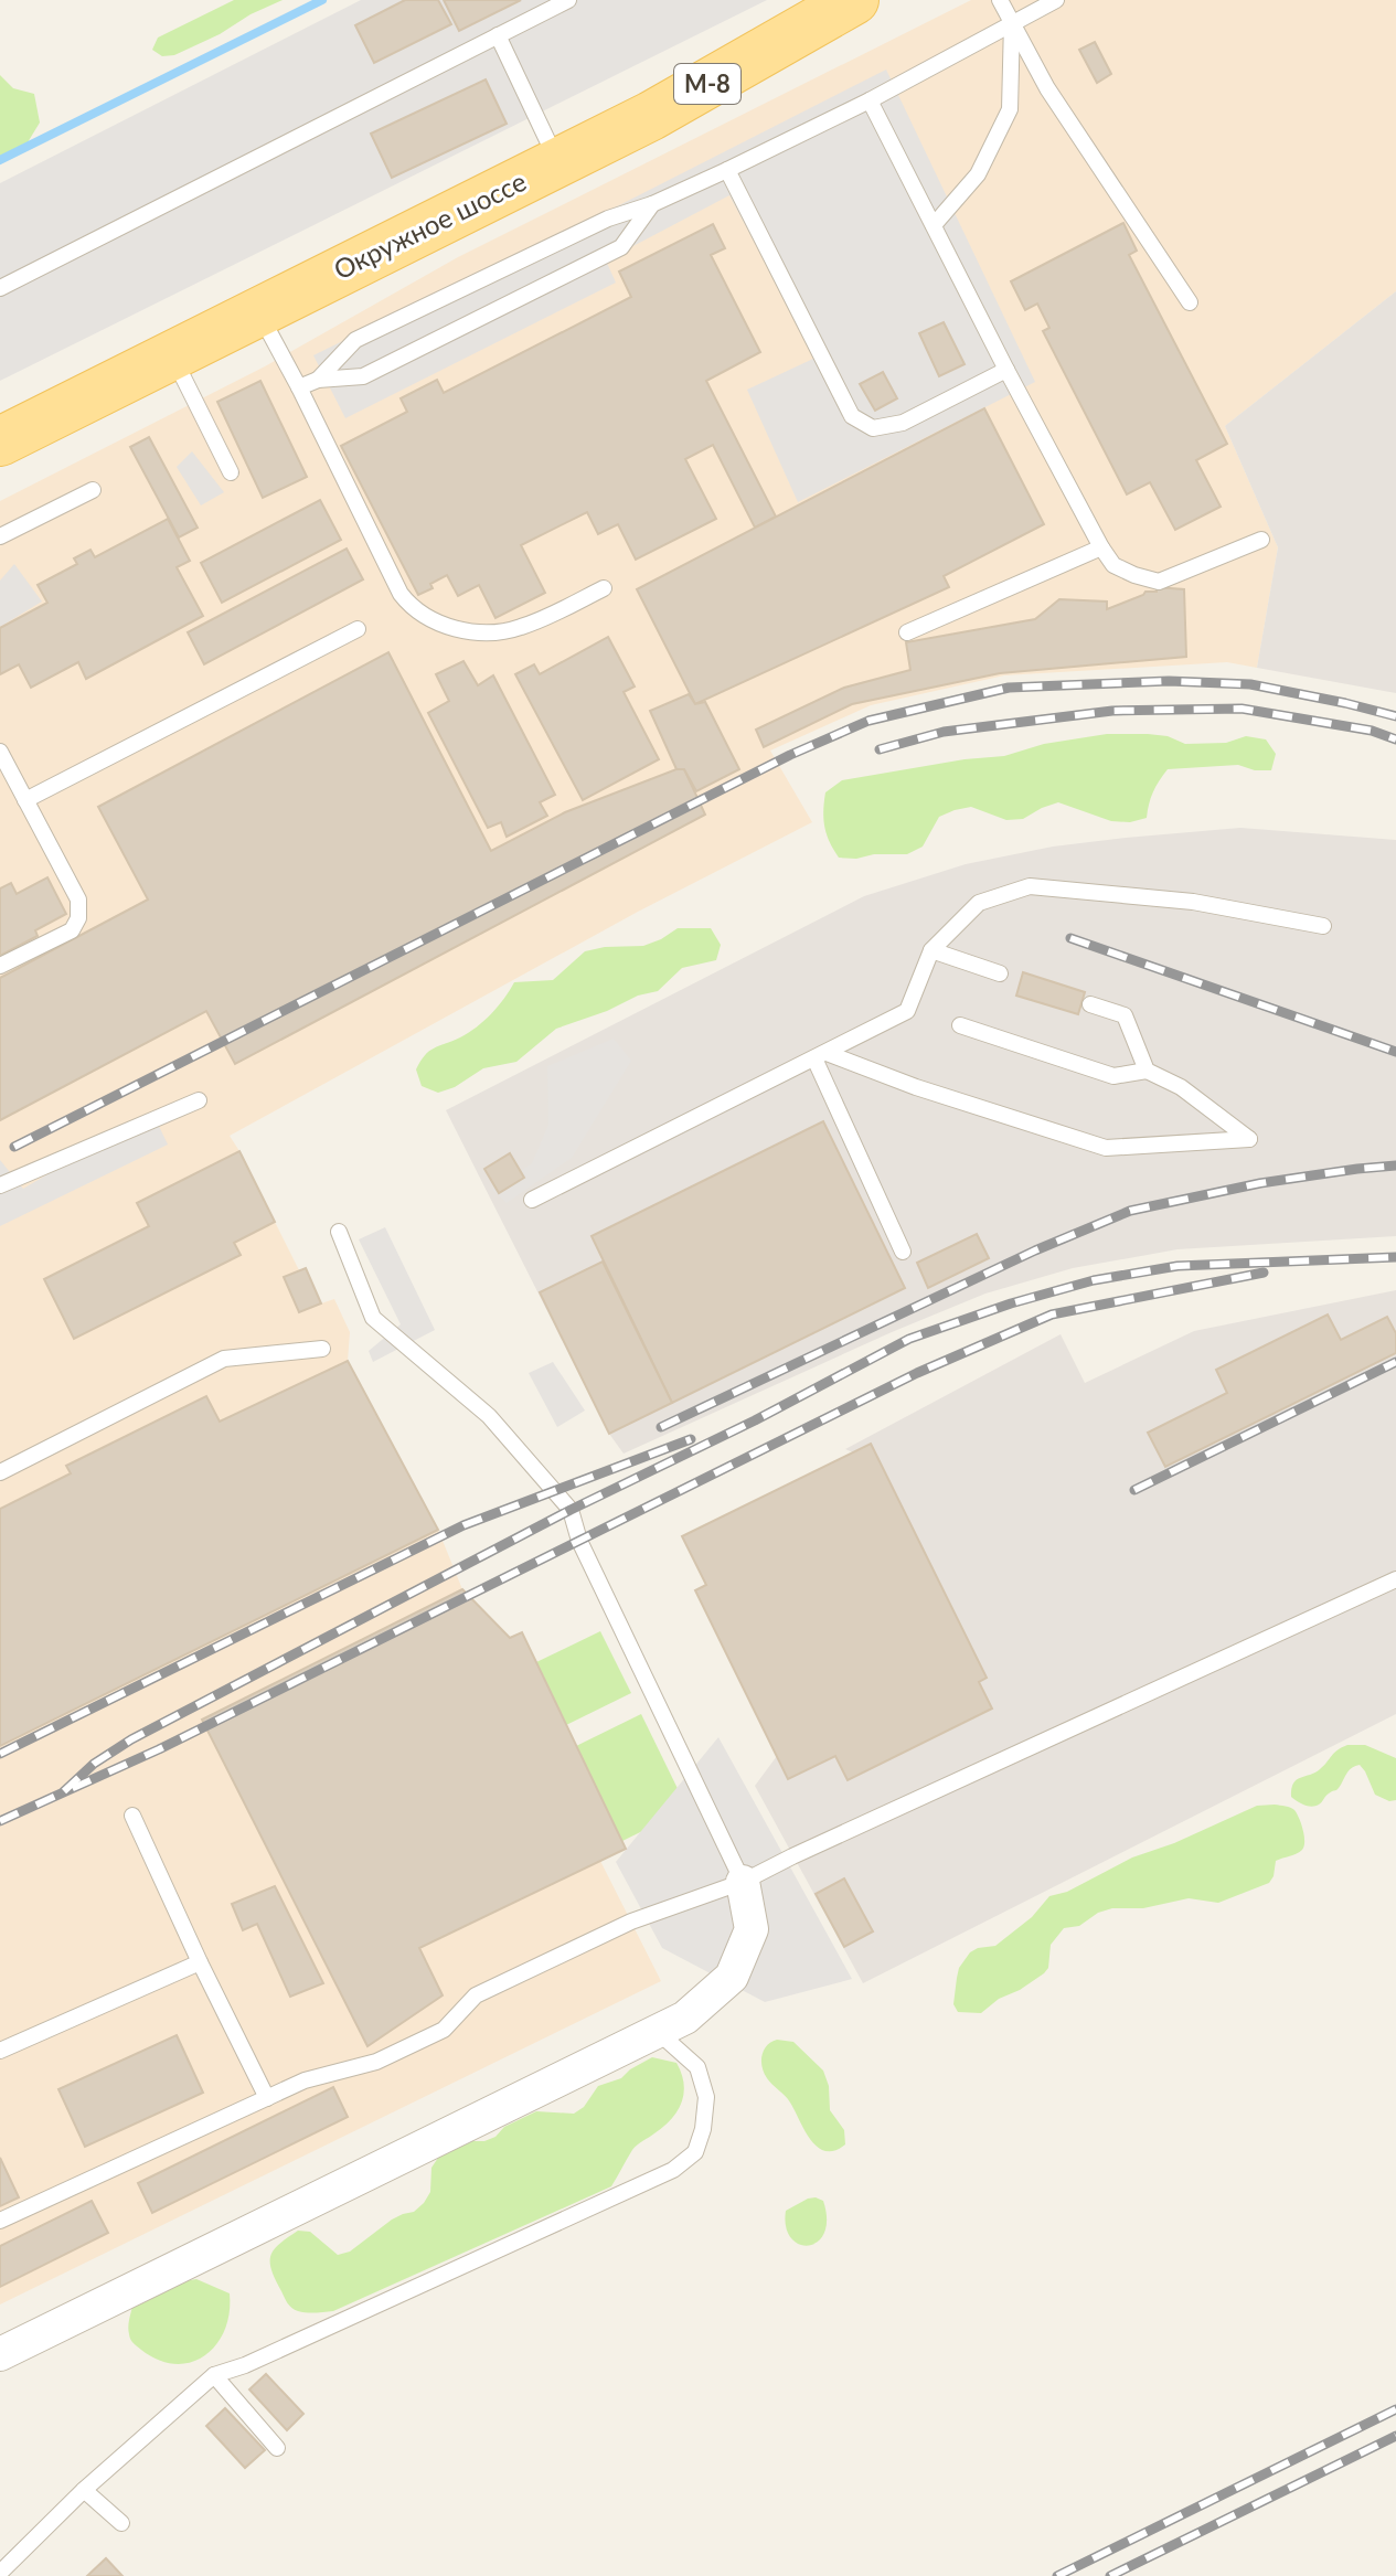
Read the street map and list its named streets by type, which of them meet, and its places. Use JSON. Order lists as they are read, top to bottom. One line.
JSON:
{"streets":{"main road":["М-8","Окружное шоссе"]}}
